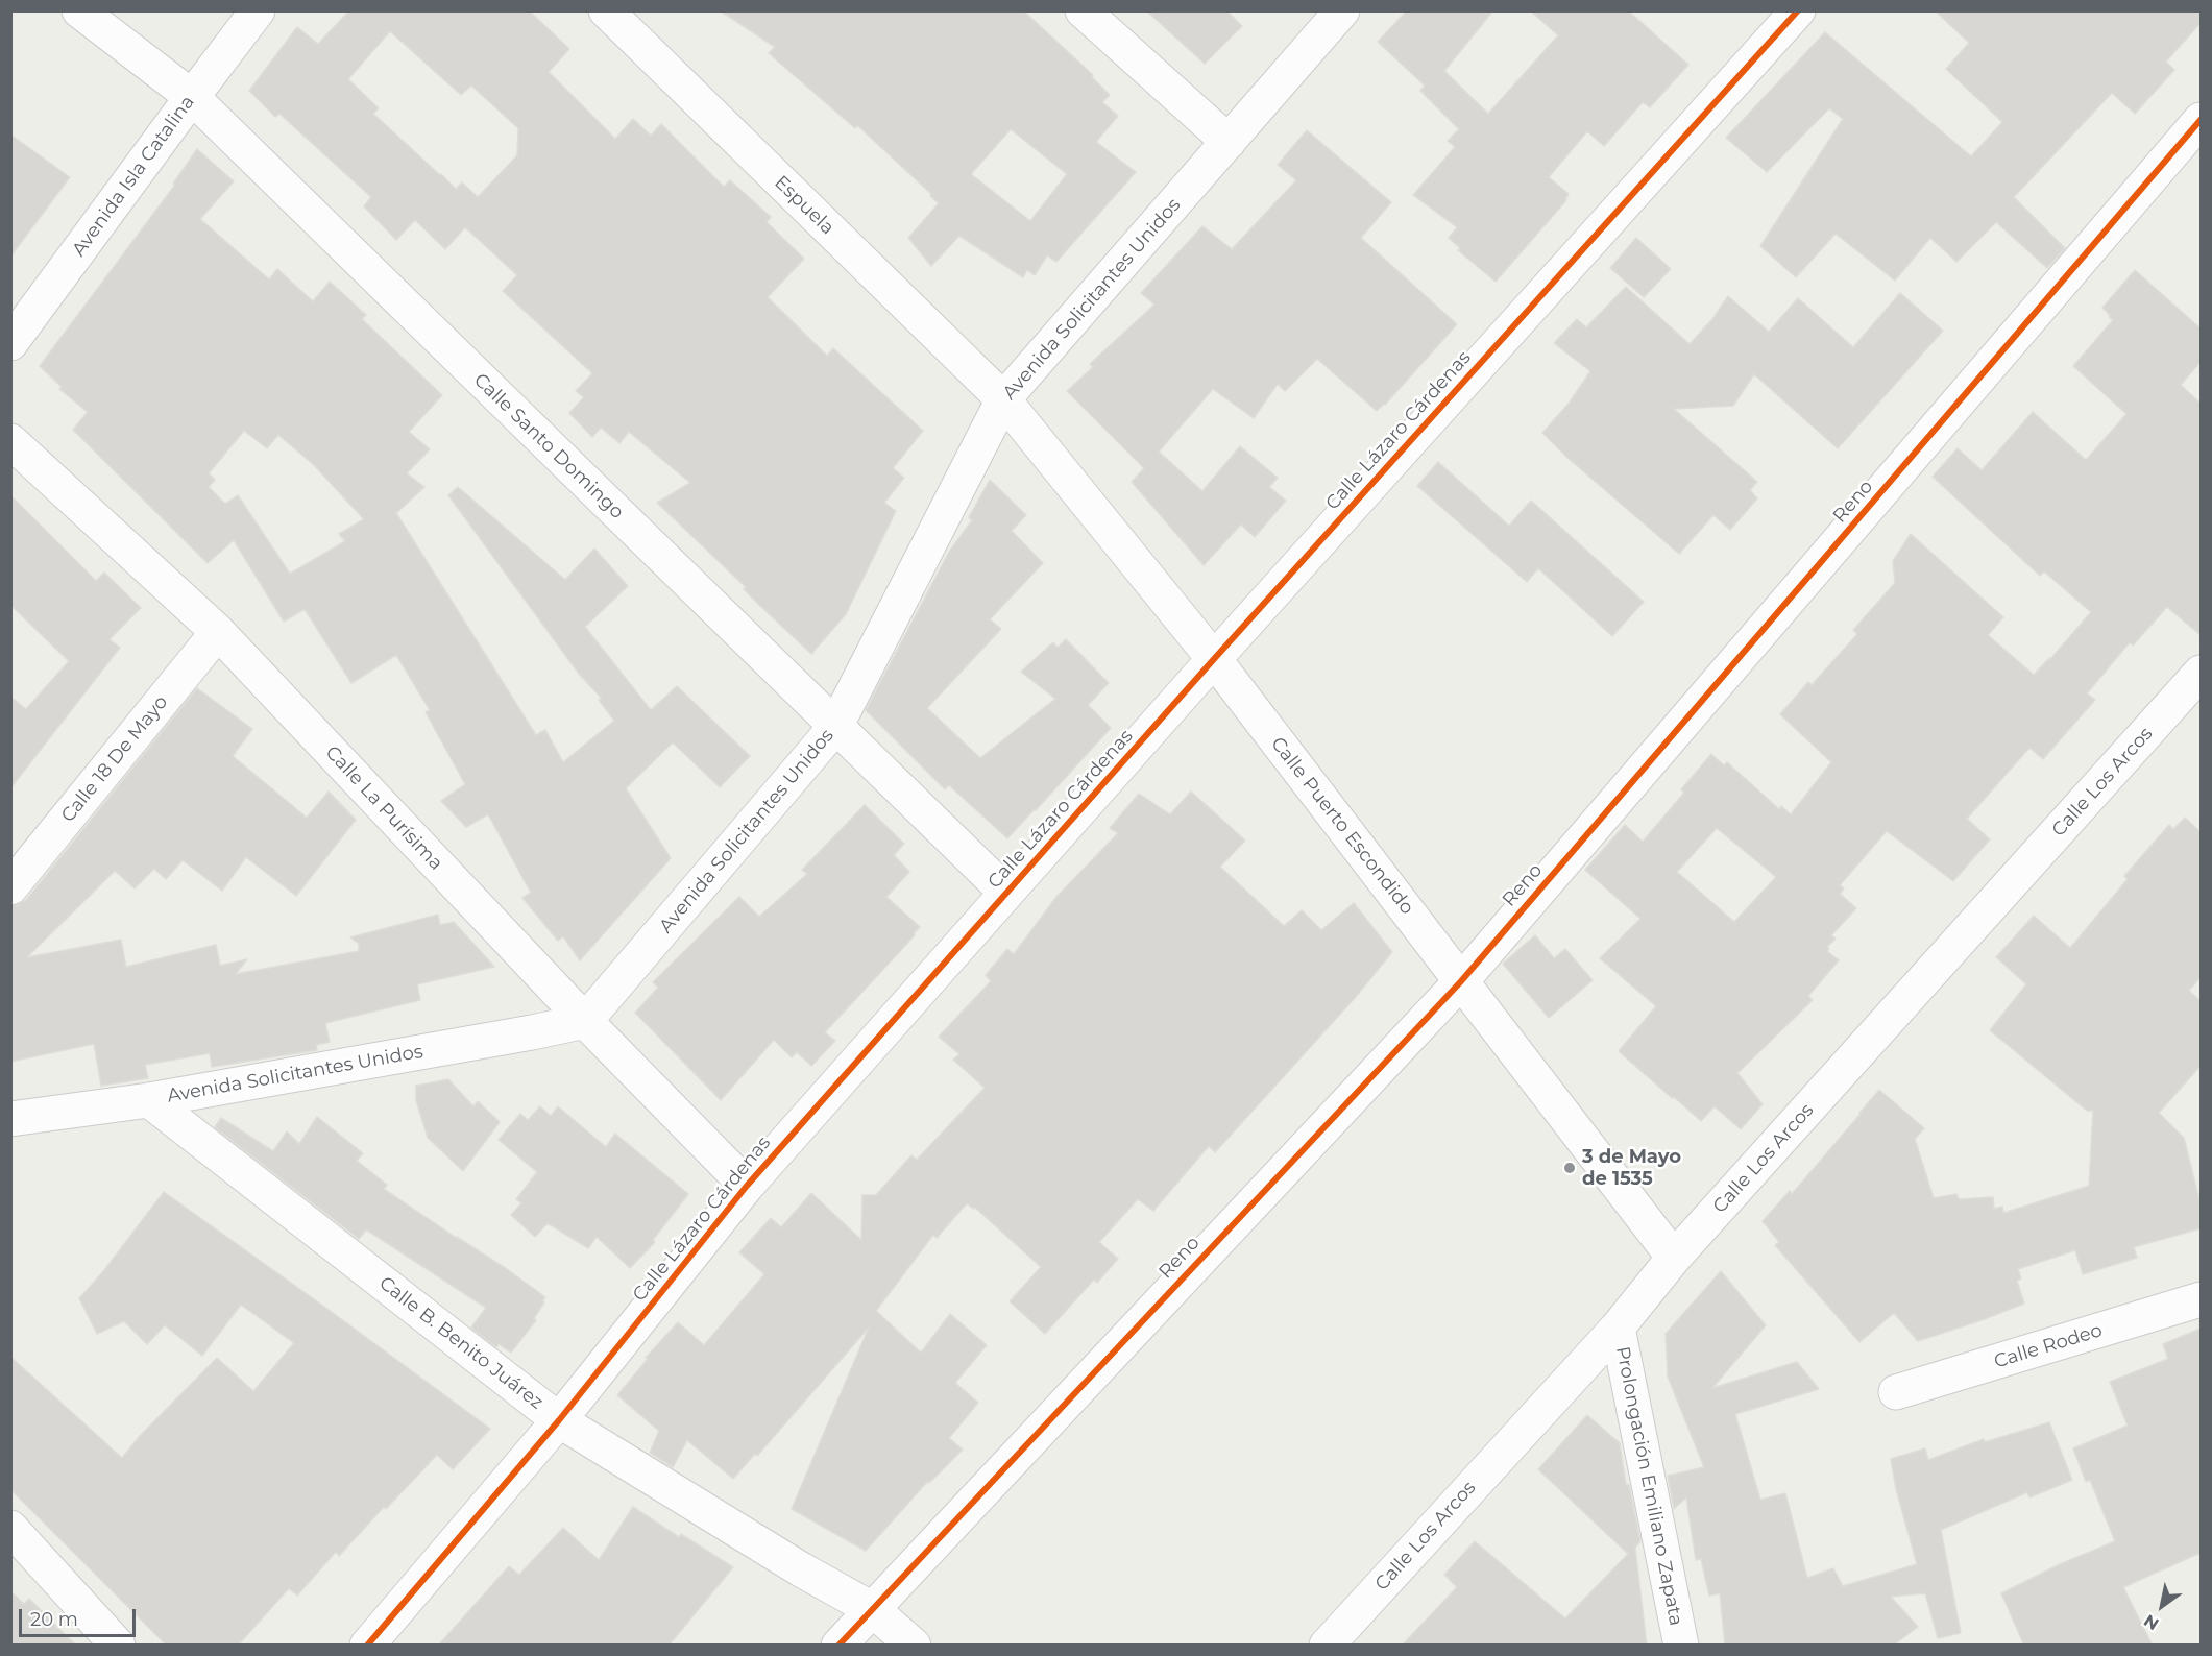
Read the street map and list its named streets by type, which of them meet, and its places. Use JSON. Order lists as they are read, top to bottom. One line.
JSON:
{"streets":{"street":["Avenida Isla Catalina","Espuela","Avenida Solicitantes Unidos","Calle Lázaro Cárdenas","Calle Santo Domingo","Reno","Calle 18 De Mayo","Calle Los Arcos","Calle La Purísima","Calle Puerto Escondido","Calle B. Benito Juárez","Calle Rodeo","Prolongación Emiliano Zapata"]},"crossings":[["Avenida Isla Catalina","Calle Santo Domingo"],["Espuela","Avenida Solicitantes Unidos"],["Espuela","Calle Puerto Escondido"],["Avenida Solicitantes Unidos","Calle Santo Domingo"],["Avenida Solicitantes Unidos","Calle La Purísima"],["Avenida Solicitantes Unidos","Calle Puerto Escondido"],["Avenida Solicitantes Unidos","Calle B. Benito Juárez"],["Calle Lázaro Cárdenas","Calle Santo Domingo"],["Calle Lázaro Cárdenas","Calle La Purísima"],["Calle Lázaro Cárdenas","Calle Puerto Escondido"],["Calle Lázaro Cárdenas","Calle B. Benito Juárez"],["Reno","Calle Puerto Escondido"],["Reno","Calle B. Benito Juárez"],["Calle 18 De Mayo","Calle La Purísima"],["Calle Los Arcos","Calle Puerto Escondido"],["Calle Los Arcos","Prolongación Emiliano Zapata"]],"places":["3 de Mayo de 1535"],"scale_bar":"20 m","north":"bottom left"}
